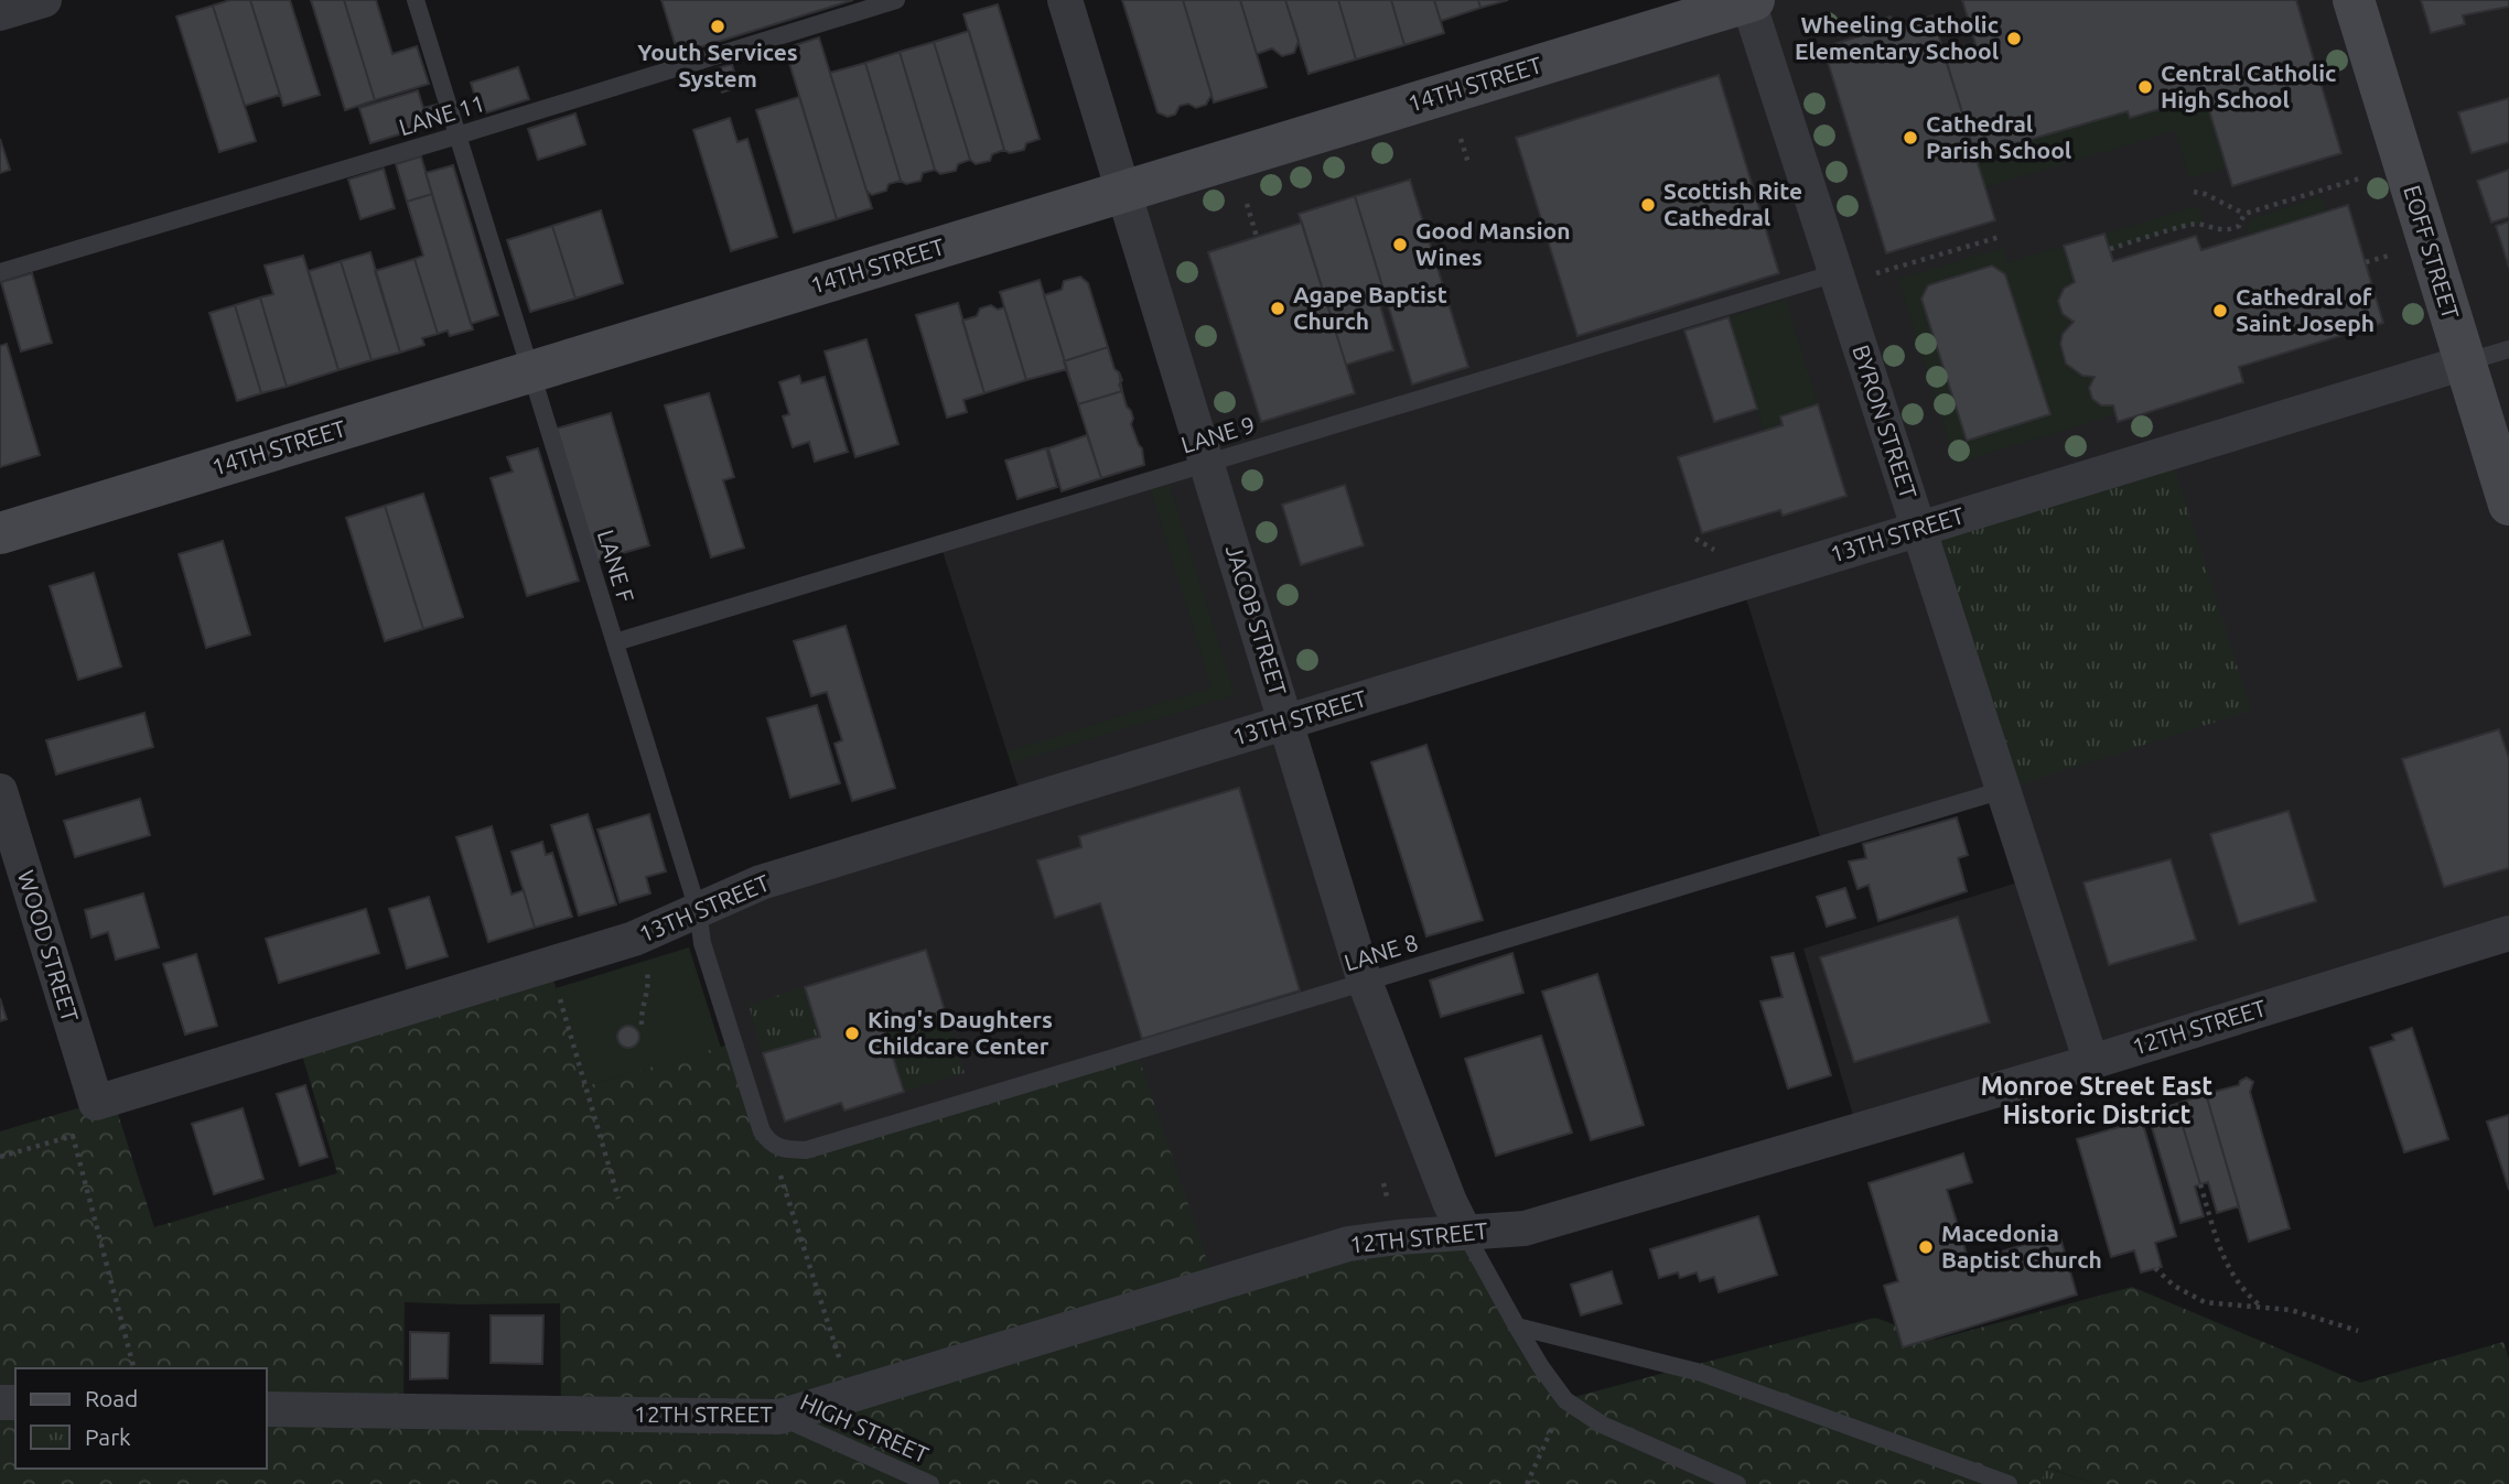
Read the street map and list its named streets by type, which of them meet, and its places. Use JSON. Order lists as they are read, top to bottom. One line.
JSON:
{"streets":{"street":["14TH STREET","EOFF STREET","BYRON STREET","13TH STREET","JACOB STREET","WOOD STREET","12TH STREET"],"lane":["LANE 11","LANE 9","LANE F","LANE 8","HIGH STREET"]},"crossings":[["14TH STREET","BYRON STREET"],["14TH STREET","LANE F"],["14TH STREET","JACOB STREET"],["LANE 11","LANE F"],["EOFF STREET","13TH STREET"],["BYRON STREET","LANE 9"],["BYRON STREET","13TH STREET"],["BYRON STREET","LANE 8"],["BYRON STREET","12TH STREET"],["LANE 9","LANE F"],["LANE 9","JACOB STREET"],["13TH STREET","LANE F"],["13TH STREET","JACOB STREET"],["13TH STREET","WOOD STREET"],["LANE F","LANE 8"],["JACOB STREET","LANE 8"],["JACOB STREET","12TH STREET"],["12TH STREET","HIGH STREET"]],"districts":["Monroe Street East Historic District"],"places":["Youth Services System","Wheeling Catholic Elementary School","Central Catholic High School","Cathedral Parish School","Scottish Rite Cathedral","Good Mansion Wines","Agape Baptist Church","Cathedral of Saint Joseph","King's Daughters Childcare Center","Macedonia Baptist Church"],"legend":["Road","Park"]}
